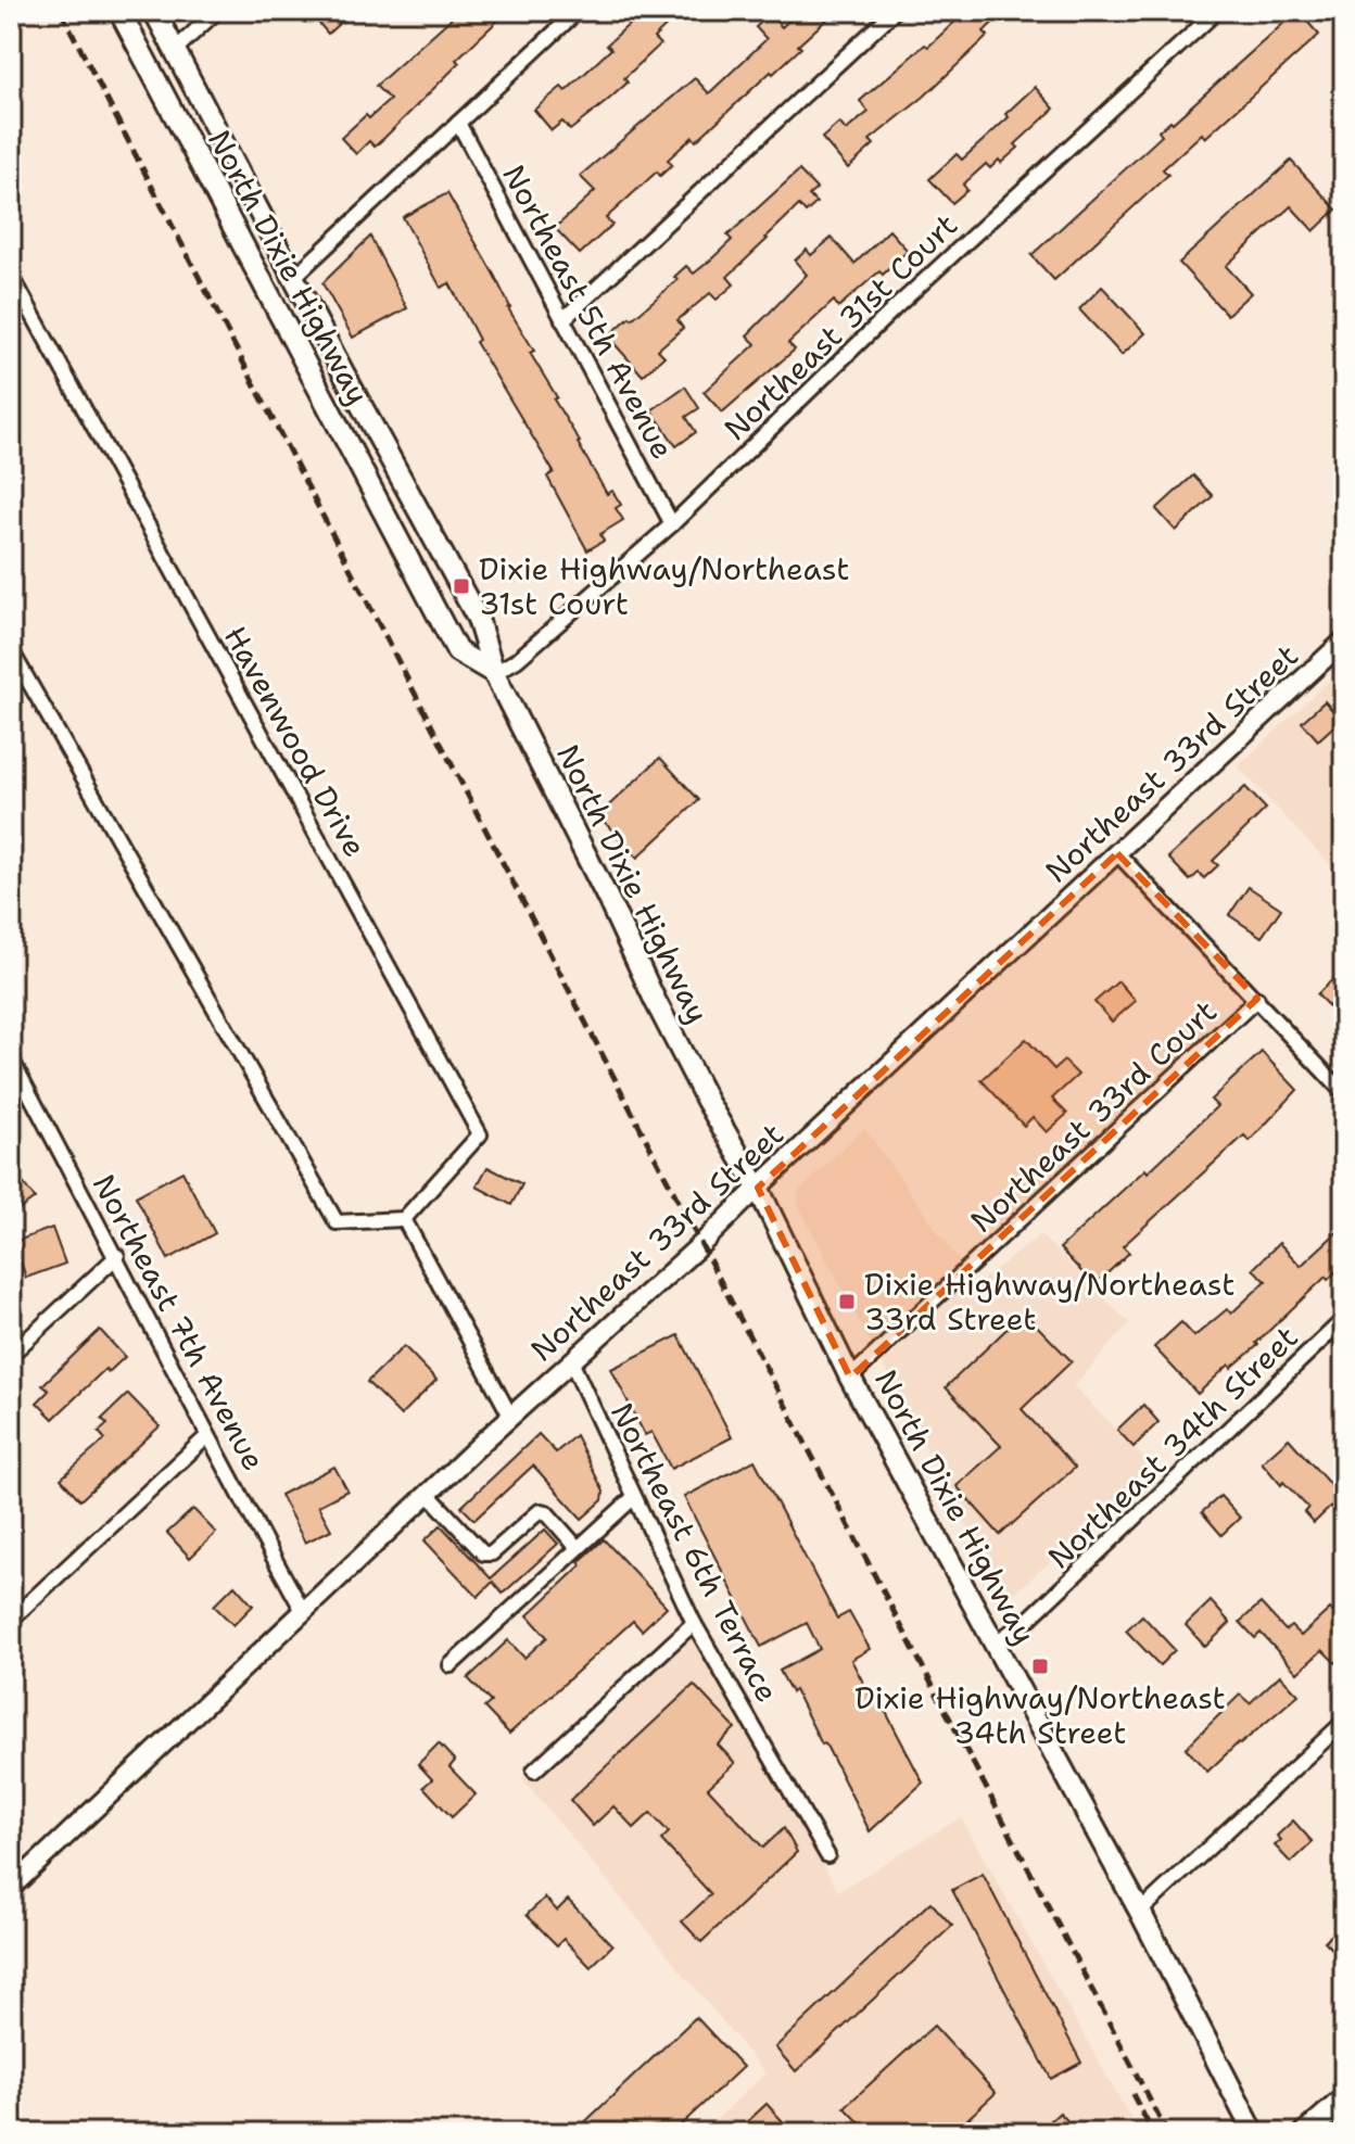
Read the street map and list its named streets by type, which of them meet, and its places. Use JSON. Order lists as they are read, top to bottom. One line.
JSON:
{"streets":{"main road":["North Dixie Highway"],"street":["Northeast 5th Avenue","Northeast 31st Court","Havenwood Drive","Northeast 33rd Street","Northeast 33rd Court","Northeast 7th Avenue","Northeast 34th Street","Northeast 6th Terrace"]},"crossings":[["North Dixie Highway","Northeast 31st Court"],["North Dixie Highway","Northeast 33rd Street"],["North Dixie Highway","Northeast 33rd Court"],["North Dixie Highway","Northeast 34th Street"],["Northeast 5th Avenue","Northeast 31st Court"],["Northeast 33rd Street","Northeast 7th Avenue"],["Northeast 33rd Street","Northeast 6th Terrace"]],"places":{"transit":["Dixie Highway/Northeast 31st Court","Dixie Highway/Northeast 33rd Street","Dixie Highway/Northeast 34th Street"]}}
